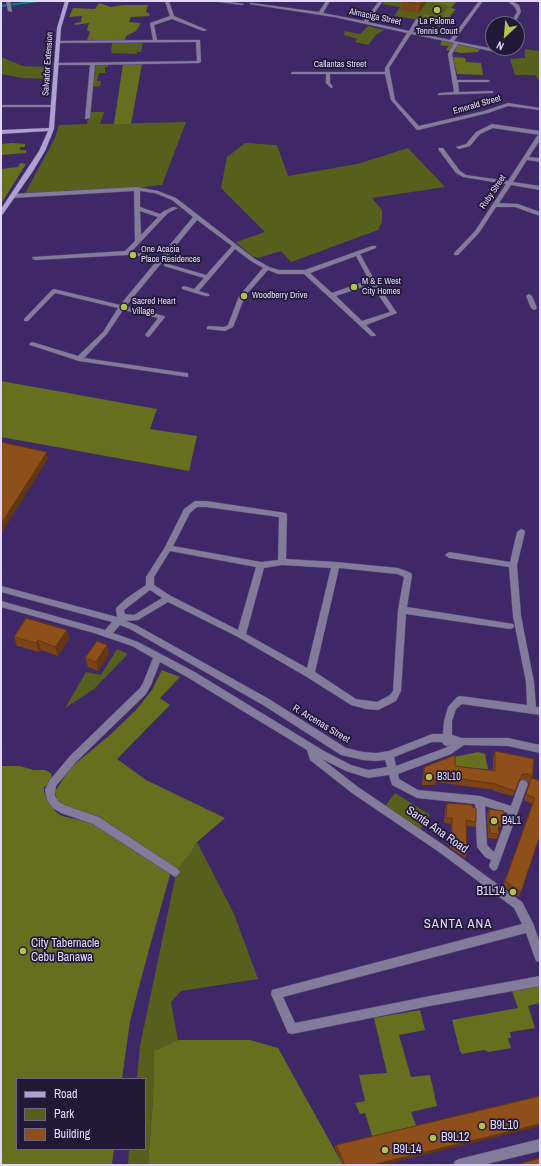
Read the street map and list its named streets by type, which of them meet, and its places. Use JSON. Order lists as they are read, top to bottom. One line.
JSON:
{"streets":{"main road":["Salvador Extension"],"street":["Almaciga Street","Callantas Street","Emerald Street","Ruby Street","R. Arcenas Street","Santa Ana Road"]},"crossings":[["Callantas Street","Emerald Street"]],"districts":["SANTA ANA"],"places":["La Paloma Tennis Court","One Acacia Place Residences","M & E West City Homes","Woodberry Drive","Sacred Heart Village","B3L10","B4L1","B1L14","City Tabernacle Cebu Banawa","B9L10","B9L12","B9L14"],"legend":["Road","Park","Building"],"north":"bottom left"}
